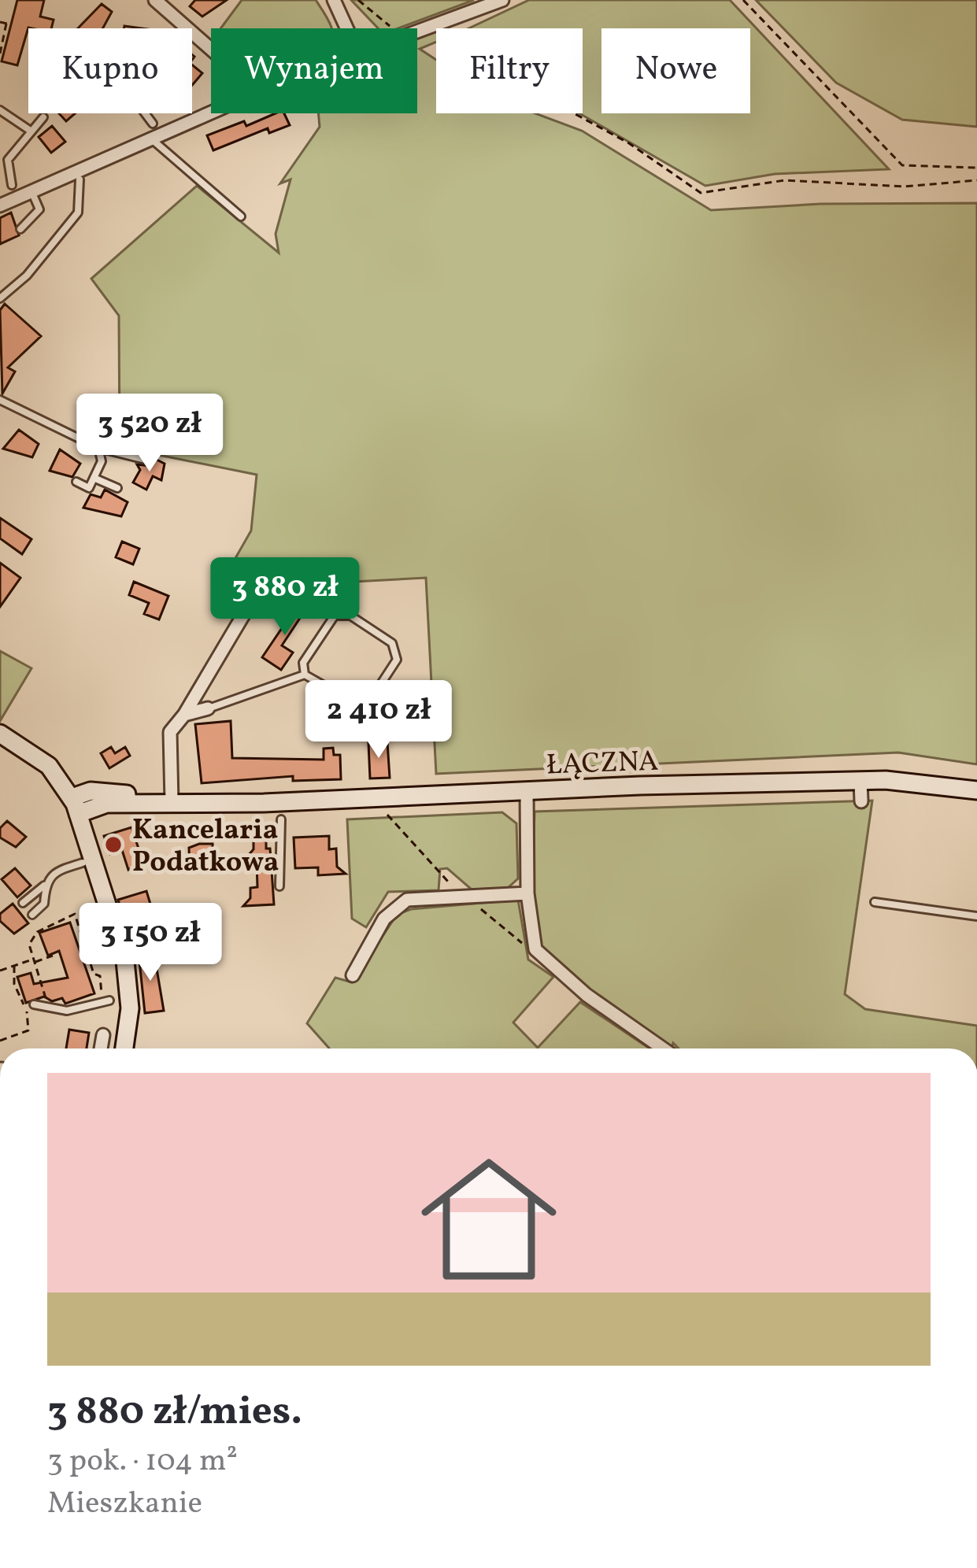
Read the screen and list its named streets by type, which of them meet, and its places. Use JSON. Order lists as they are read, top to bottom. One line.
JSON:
{"streets":{"street":["ŁĄCZNA"]},"places":["Kancelaria Podatkowa"],"page":{"chip":["Kupno","Wynajem","Filtry","Nowe"],"price":["3 520 zł","3 880 zł","2 410 zł","3 150 zł"],"list":[{"name":"3 880 zł/mies.","note":"3 pok. · 104 m² · Mieszkanie"}]}}
